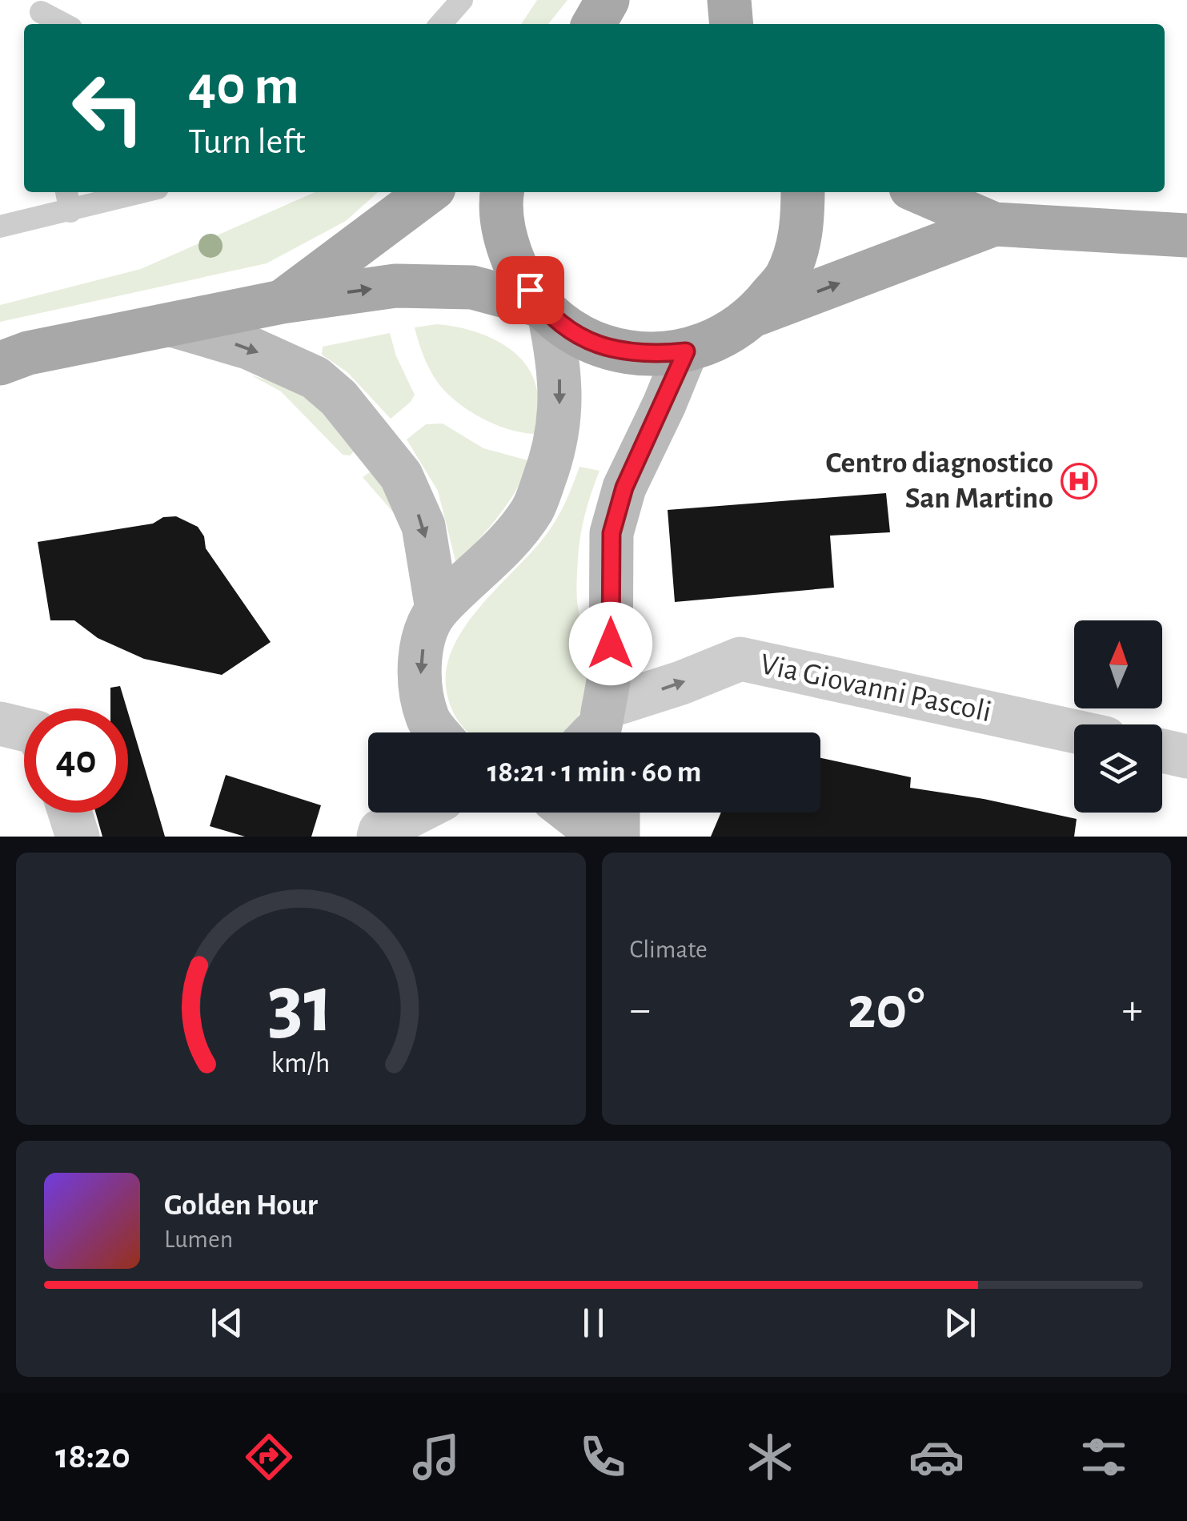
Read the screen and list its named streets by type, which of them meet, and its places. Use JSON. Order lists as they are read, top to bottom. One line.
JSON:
{"streets":{"street":["Via Giovanni Pascoli"]},"one_way":["Via Giovanni Pascoli"],"places":{"hospital":["Centro diagnostico San Martino"]},"north":"top","page":{"turn":["40 m","Turn left"],"limit":"40","trip":"18:21 · 1 min · 60 m","tile":"Climate","heat":["−","20°","+"],"song":["Golden Hour","Lumen"],"tabs":"18:20","gauge":["31","km/h"]}}
